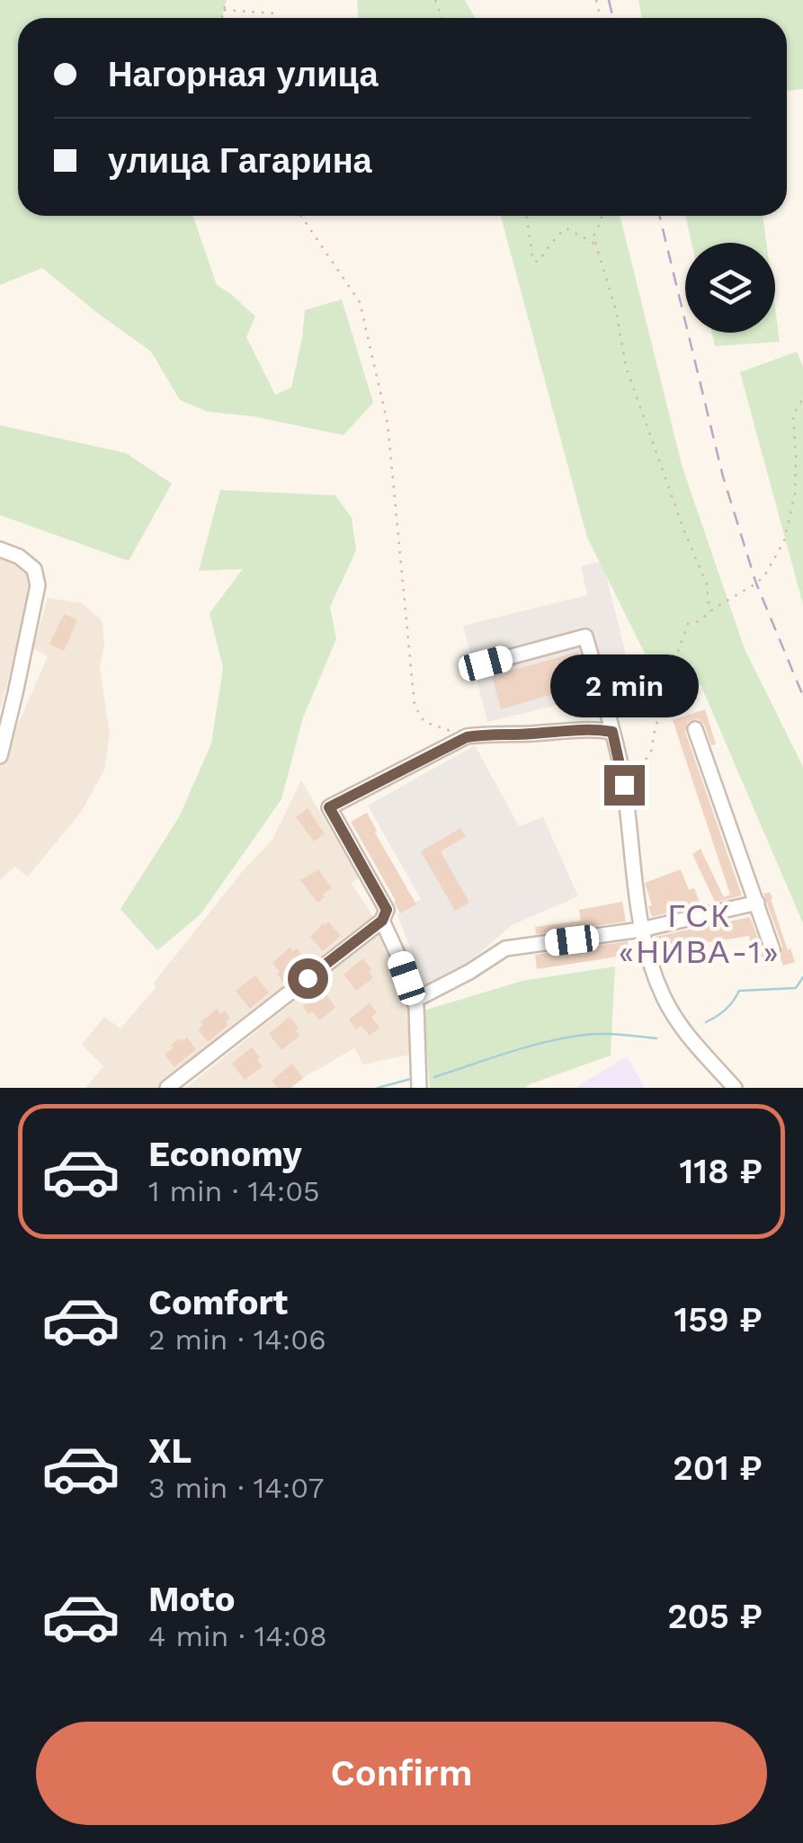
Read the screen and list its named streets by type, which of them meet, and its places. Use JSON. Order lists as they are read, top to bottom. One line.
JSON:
{"districts":["ГСК «НИВА-1»"],"page":{"banner":["Нагорная улица","улица Гагарина"],"bubble":"2 min","list":[{"name":"Economy","note":"1 min · 14:05","value":"118 ₽"},{"name":"Comfort","note":"2 min · 14:06","value":"159 ₽"},{"name":"XL","note":"3 min · 14:07","value":"201 ₽"},{"name":"Moto","note":"4 min · 14:08","value":"205 ₽"}],"buttons":"Confirm"}}
